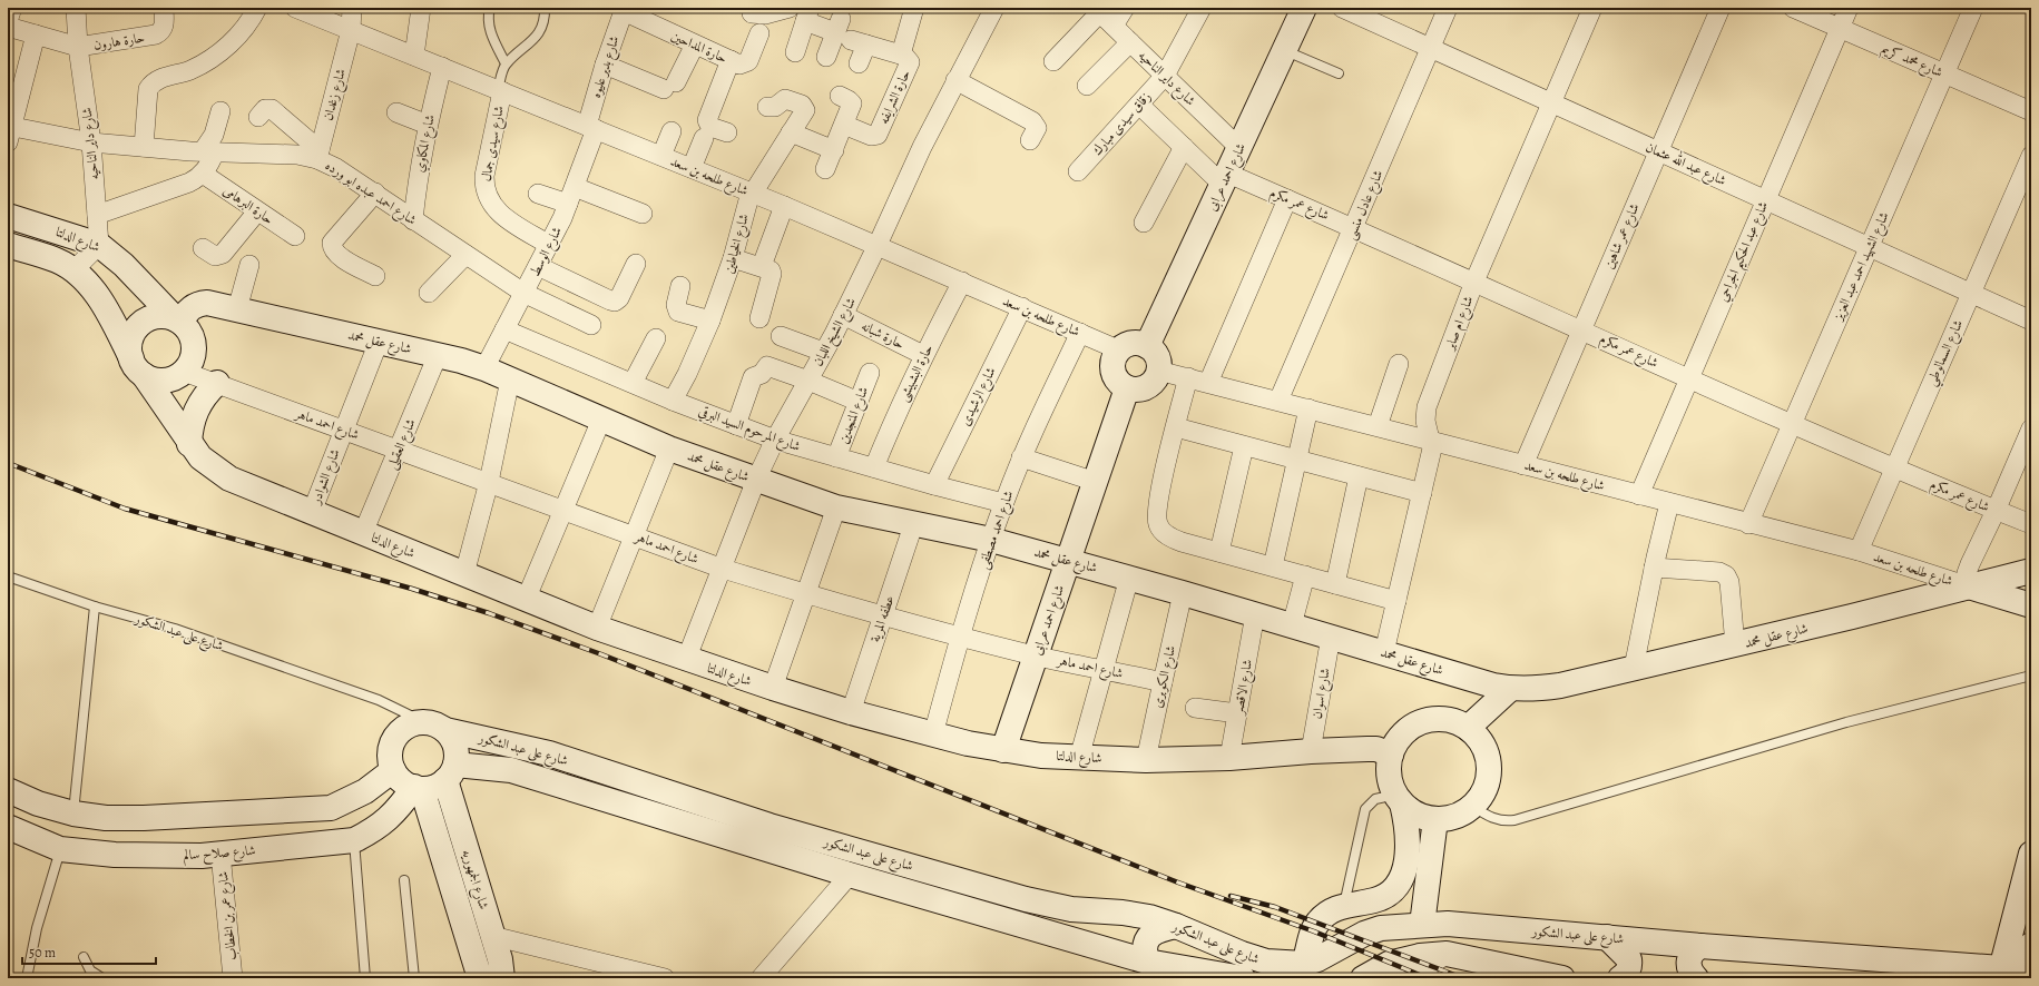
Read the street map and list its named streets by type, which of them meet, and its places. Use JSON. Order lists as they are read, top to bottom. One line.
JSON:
{"streets":{"street":["حارة هارون","حارة المداحين","شارع محمد كريم","شارع بدير عليوه","شارع داير الناحيه","شارع زغدان","حارة الشرايفه","زقاق سيدى مبارك","شارع المكاوي","شارع سيدى جمال","شارع عبد الله عثمان","شارع طلحه بن سعد","شارع احمد عرابى","شارع احمد عبده ابو ورده","شارع عمر مكرم","حارة البرهامى","شارع عادل منسى","شارع عمر شاهين","شارع الدلتا","شارع الخياطين","شارع الوسط","شارع عبد الحكيم الجراحي","شارع الشهيد احمد عبد العزيز","شارع ام صابر","شارع الشيخ اللبان","حارة شبانه","شارع عقل محمد","شارع السمالوطي","حارة البشبيشى","شارع الرشيدى","شارع المنجدين","شارع احمد ماهر","شارع المرحوم السيد البرقي","شارع العقيلى","شارع الشوادر","شارع احمد مصطفى","عطفه المرية","شارع على عبد الشكور","شارع الكوبرى","شارع الاقصر","شارع اسوان","شارع صلاح سالم","شارع الجمهوريه","شارع عمر بن الخطاب"]},"crossings":[["حارة هارون","شارع داير الناحيه"],["حارة المداحين","شارع بدير عليوه"],["شارع محمد كريم","شارع عبد الحكيم الجراحي"],["شارع محمد كريم","شارع الشهيد احمد عبد العزيز"],["شارع بدير عليوه","شارع طلحه بن سعد"],["شارع بدير عليوه","شارع الوسط"],["شارع داير الناحيه","زقاق سيدى مبارك"],["شارع داير الناحيه","شارع احمد عرابى"],["شارع داير الناحيه","شارع احمد عبده ابو ورده"],["شارع داير الناحيه","شارع الدلتا"],["شارع زغدان","شارع طلحه بن سعد"],["شارع زغدان","شارع احمد عبده ابو ورده"],["شارع المكاوي","شارع طلحه بن سعد"],["شارع المكاوي","شارع احمد عبده ابو ورده"],["شارع سيدى جمال","شارع طلحه بن سعد"],["شارع سيدى جمال","شارع الوسط"],["شارع عبد الله عثمان","شارع عادل منسى"],["شارع عبد الله عثمان","شارع عمر شاهين"],["شارع عبد الله عثمان","شارع عبد الحكيم الجراحي"],["شارع عبد الله عثمان","شارع الشهيد احمد عبد العزيز"],["شارع عبد الله عثمان","شارع ام صابر"],["شارع عبد الله عثمان","شارع السمالوطي"],["شارع طلحه بن سعد","شارع احمد عرابى"],["شارع طلحه بن سعد","شارع عادل منسى"],["شارع طلحه بن سعد","شارع عمر شاهين"],["شارع طلحه بن سعد","شارع الخياطين"],["شارع طلحه بن سعد","شارع الوسط"],["شارع طلحه بن سعد","شارع عبد الحكيم الجراحي"],["شارع طلحه بن سعد","شارع الشهيد احمد عبد العزيز"],["شارع طلحه بن سعد","شارع ام صابر"],["شارع طلحه بن سعد","شارع الشيخ اللبان"],["شارع طلحه بن سعد","شارع عقل محمد"],["شارع طلحه بن سعد","شارع السمالوطي"],["شارع طلحه بن سعد","حارة البشبيشى"],["شارع طلحه بن سعد","شارع الرشيدى"],["شارع طلحه بن سعد","شارع احمد مصطفى"],["شارع احمد عرابى","شارع عمر مكرم"],["شارع احمد عرابى","شارع الدلتا"],["شارع احمد عرابى","شارع عقل محمد"],["شارع احمد عرابى","شارع احمد ماهر"],["شارع احمد عبده ابو ورده","شارع الوسط"],["شارع عمر مكرم","شارع عادل منسى"],["شارع عمر مكرم","شارع عمر شاهين"],["شارع عمر مكرم","شارع عبد الحكيم الجراحي"],["شارع عمر مكرم","شارع الشهيد احمد عبد العزيز"],["شارع عمر مكرم","شارع ام صابر"],["شارع عمر مكرم","شارع السمالوطي"],["شارع الدلتا","شارع الشيخ اللبان"],["شارع الدلتا","شارع عقل محمد"],["شارع الدلتا","شارع احمد ماهر"],["شارع الدلتا","شارع العقيلى"],["شارع الدلتا","شارع الشوادر"],["شارع الدلتا","شارع احمد مصطفى"],["شارع الدلتا","عطفه المرية"],["شارع الدلتا","شارع الكوبرى"],["شارع الدلتا","شارع الاقصر"],["شارع الدلتا","شارع اسوان"],["شارع الخياطين","شارع المرحوم السيد البرقي"],["شارع الوسط","شارع عقل محمد"],["شارع الوسط","شارع المرحوم السيد البرقي"],["شارع ام صابر","شارع عقل محمد"],["شارع الشيخ اللبان","حارة شبانه"],["شارع الشيخ اللبان","شارع عقل محمد"],["شارع الشيخ اللبان","شارع احمد ماهر"],["شارع الشيخ اللبان","شارع المرحوم السيد البرقي"],["حارة شبانه","حارة البشبيشى"],["شارع عقل محمد","شارع احمد ماهر"],["شارع عقل محمد","شارع العقيلى"],["شارع عقل محمد","شارع الشوادر"],["شارع عقل محمد","شارع احمد مصطفى"],["شارع عقل محمد","عطفه المرية"],["شارع عقل محمد","شارع الكوبرى"],["شارع عقل محمد","شارع الاقصر"],["شارع عقل محمد","شارع اسوان"],["حارة البشبيشى","شارع المرحوم السيد البرقي"],["شارع الرشيدى","شارع المرحوم السيد البرقي"],["شارع المنجدين","شارع المرحوم السيد البرقي"],["شارع احمد ماهر","شارع العقيلى"],["شارع احمد ماهر","شارع الشوادر"],["شارع احمد ماهر","شارع احمد مصطفى"],["شارع احمد ماهر","عطفه المرية"],["شارع احمد ماهر","شارع الكوبرى"],["شارع المرحوم السيد البرقي","شارع احمد مصطفى"],["شارع على عبد الشكور","شارع صلاح سالم"],["شارع على عبد الشكور","شارع الجمهوريه"],["شارع صلاح سالم","شارع الجمهوريه"],["شارع صلاح سالم","شارع عمر بن الخطاب"]],"scale_bar":"50 m"}
